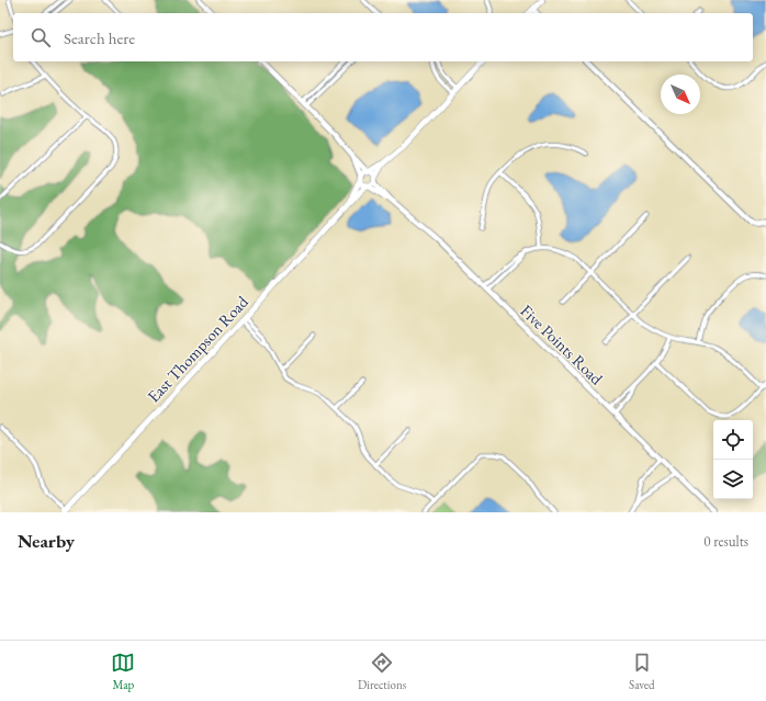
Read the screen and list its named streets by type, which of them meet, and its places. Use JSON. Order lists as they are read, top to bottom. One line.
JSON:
{"streets":{"main road":["East Thompson Road"],"street":["Five Points Road"]},"crossings":[["Five Points Road","East Thompson Road"]],"north":"bottom right","page":{"search":"Search here","heading":["Nearby","0 results"],"nav":["Map","Directions","Saved"]}}
